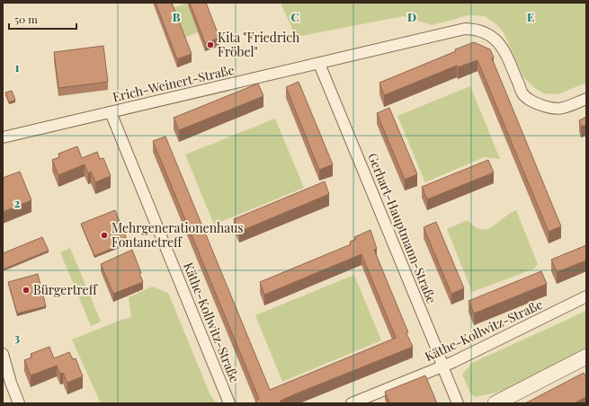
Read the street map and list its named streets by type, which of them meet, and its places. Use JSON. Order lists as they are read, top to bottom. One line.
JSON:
{"streets":{"street":["Erich-Weinert-Straße","Gerhart-Hauptmann-Straße","Käthe-Kollwitz-Straße"]},"crossings":[["Erich-Weinert-Straße","Gerhart-Hauptmann-Straße"],["Erich-Weinert-Straße","Käthe-Kollwitz-Straße"],["Gerhart-Hauptmann-Straße","Käthe-Kollwitz-Straße"]],"places":["Kita \"Friedrich Fröbel\"","Mehrgenerationenhaus Fontanetreff","Bürgertreff"],"scale_bar":"50 m","grid":{"columns":["B","C","D","E"],"rows":["1","2","3"]}}
